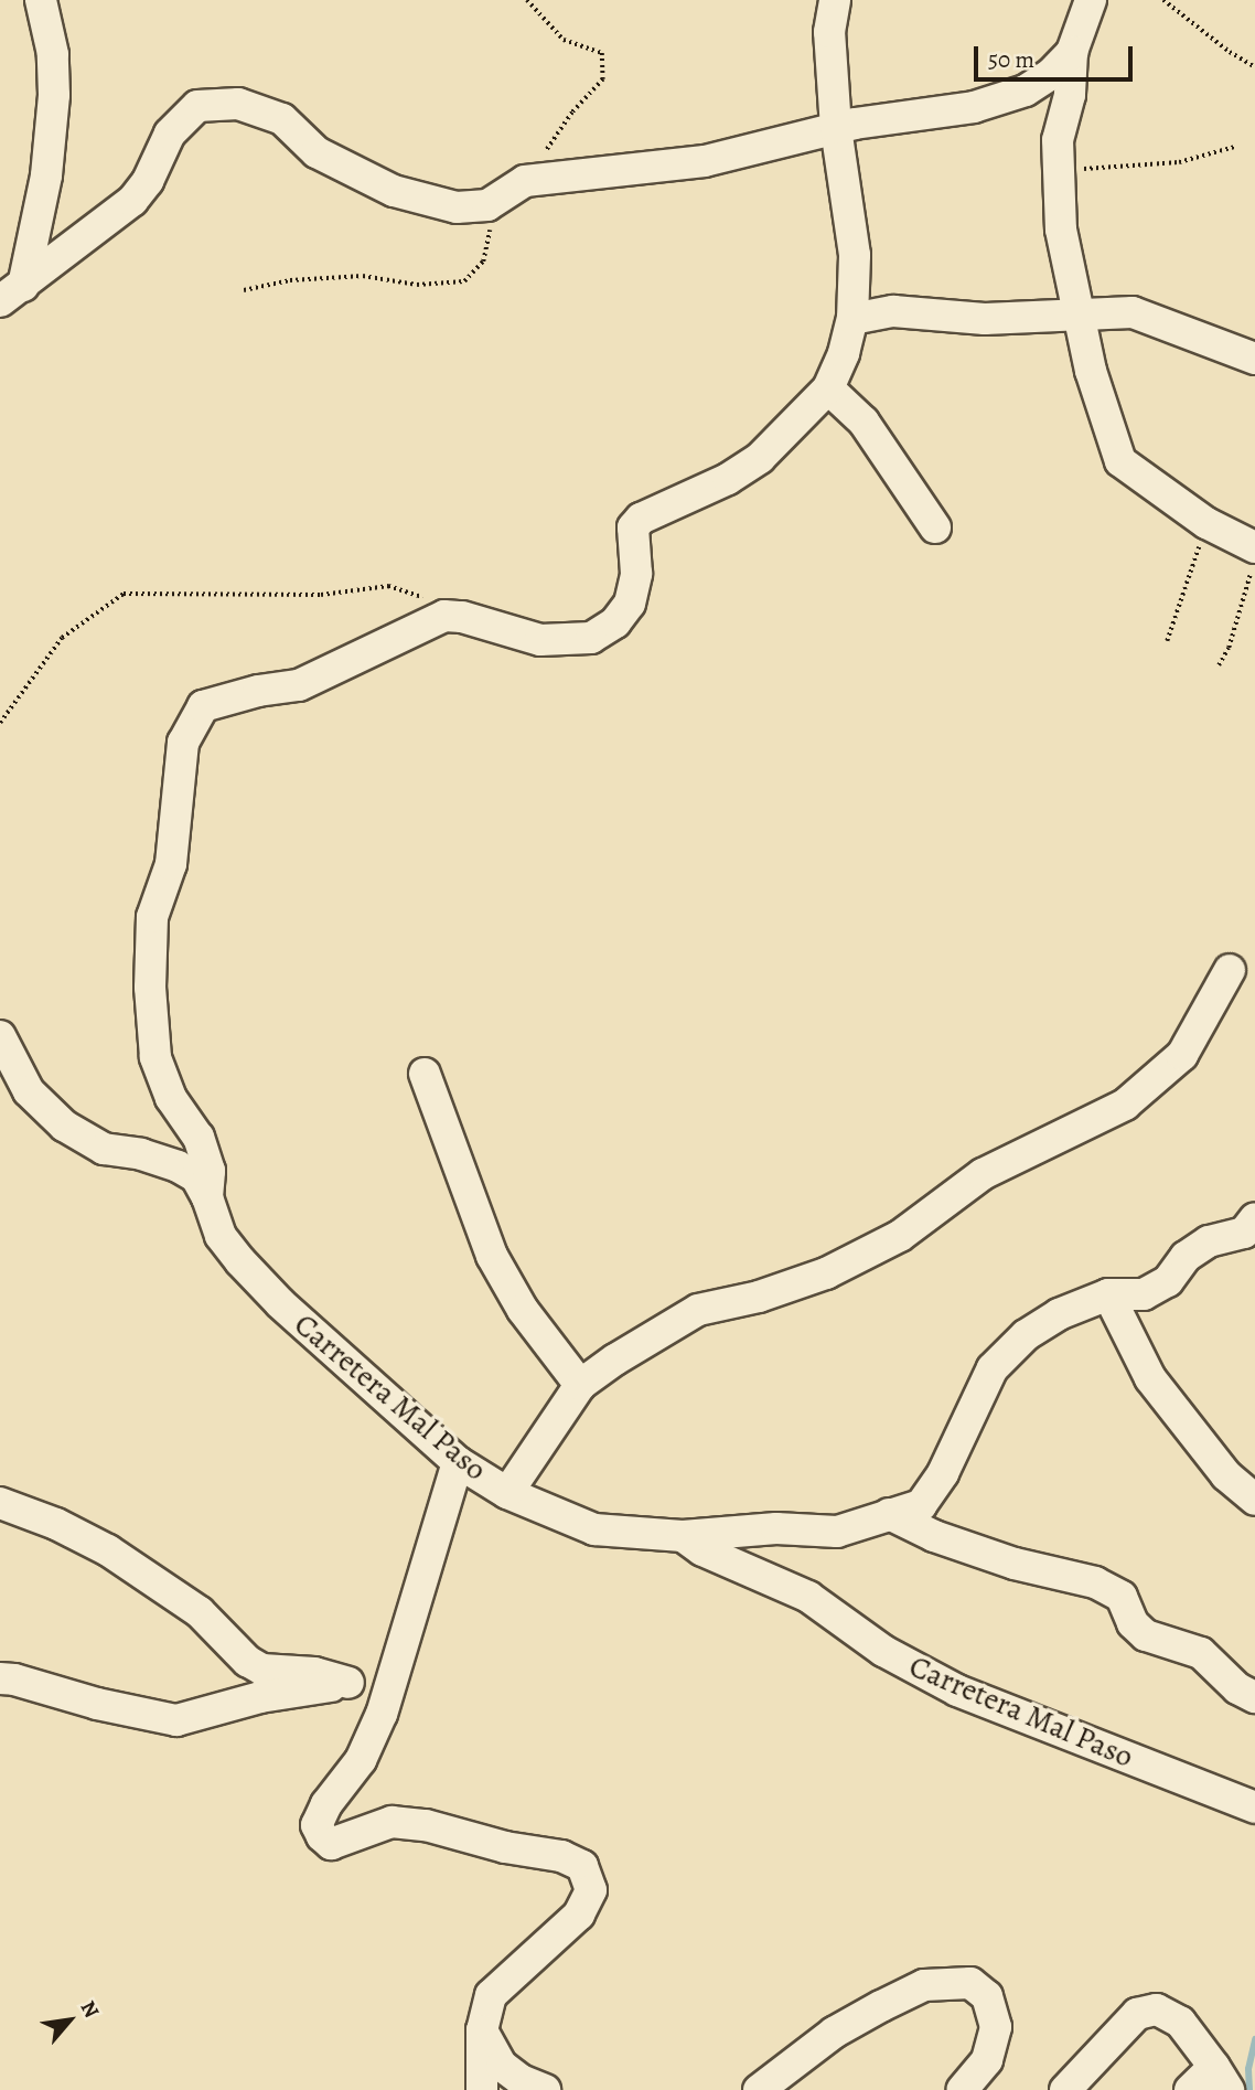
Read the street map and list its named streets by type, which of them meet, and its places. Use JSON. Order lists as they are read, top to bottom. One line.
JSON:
{"streets":{"street":["Carretera Mal Paso"]},"scale_bar":"50 m","north":"top right"}
